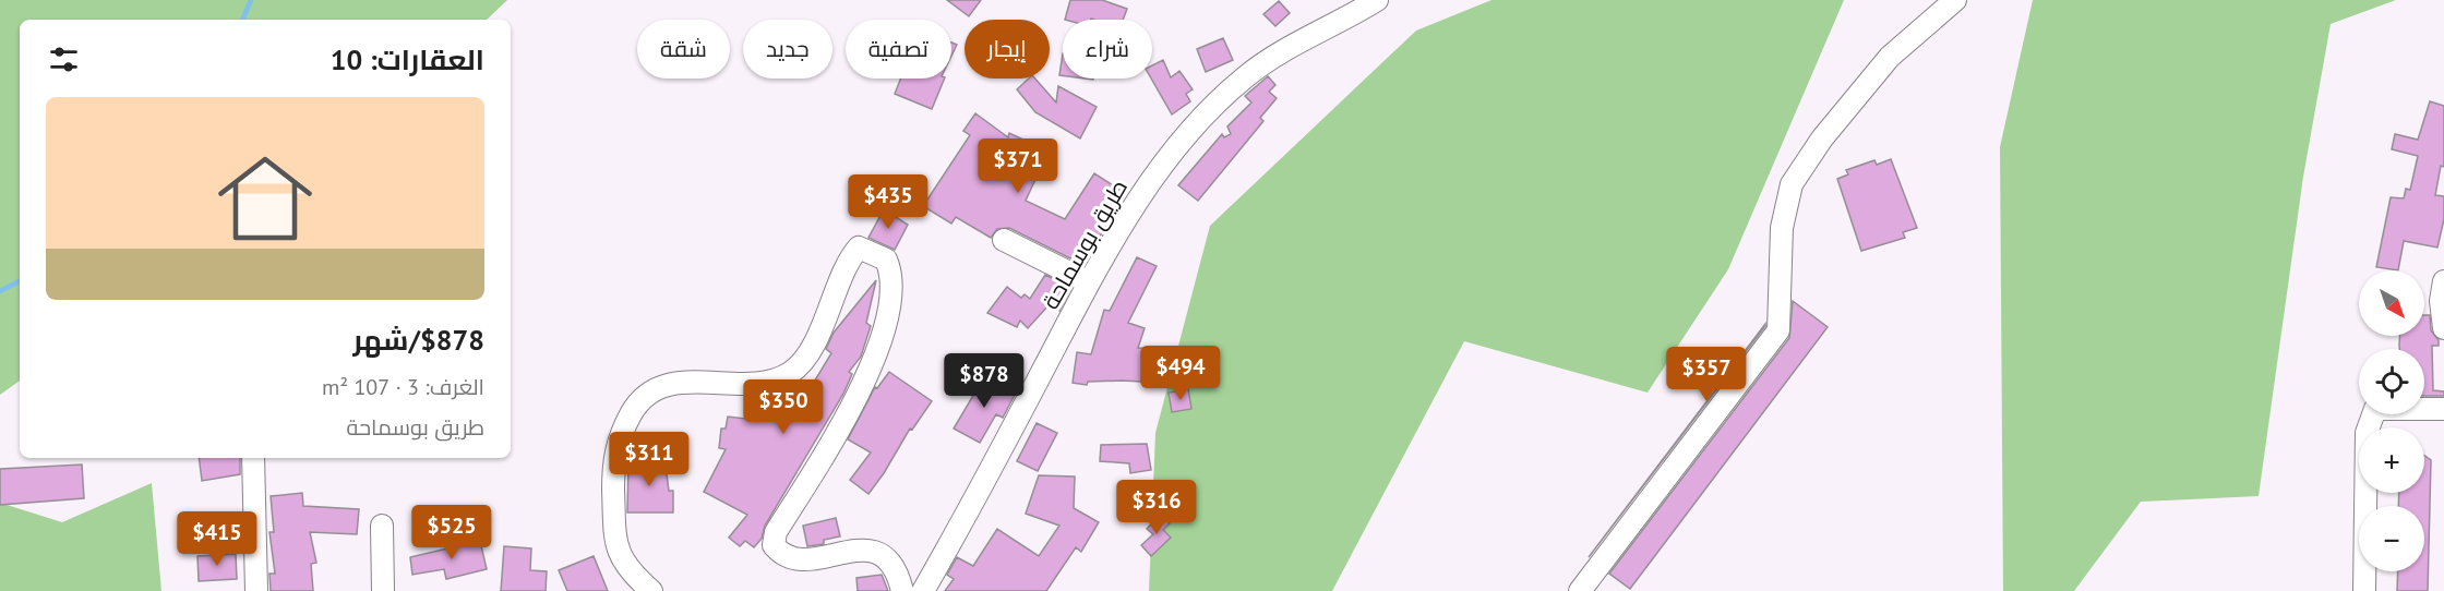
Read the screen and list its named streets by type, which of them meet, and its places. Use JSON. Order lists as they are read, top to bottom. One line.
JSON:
{"streets":{"street":["طريق بوسماحة"]},"north":"bottom right","page":{"chip":["شراء","إيجار","تصفية","جديد","شقة"],"heading":"العقارات: 10","list":[{"name":"$878/شهر","note":"الغرف: 3 · 107 m² · طريق بوسماحة"}],"price":["$371","$435","$494","$357","$878","$350","$311","$316","$525","$415"],"map_buttons":["+","−"]}}
